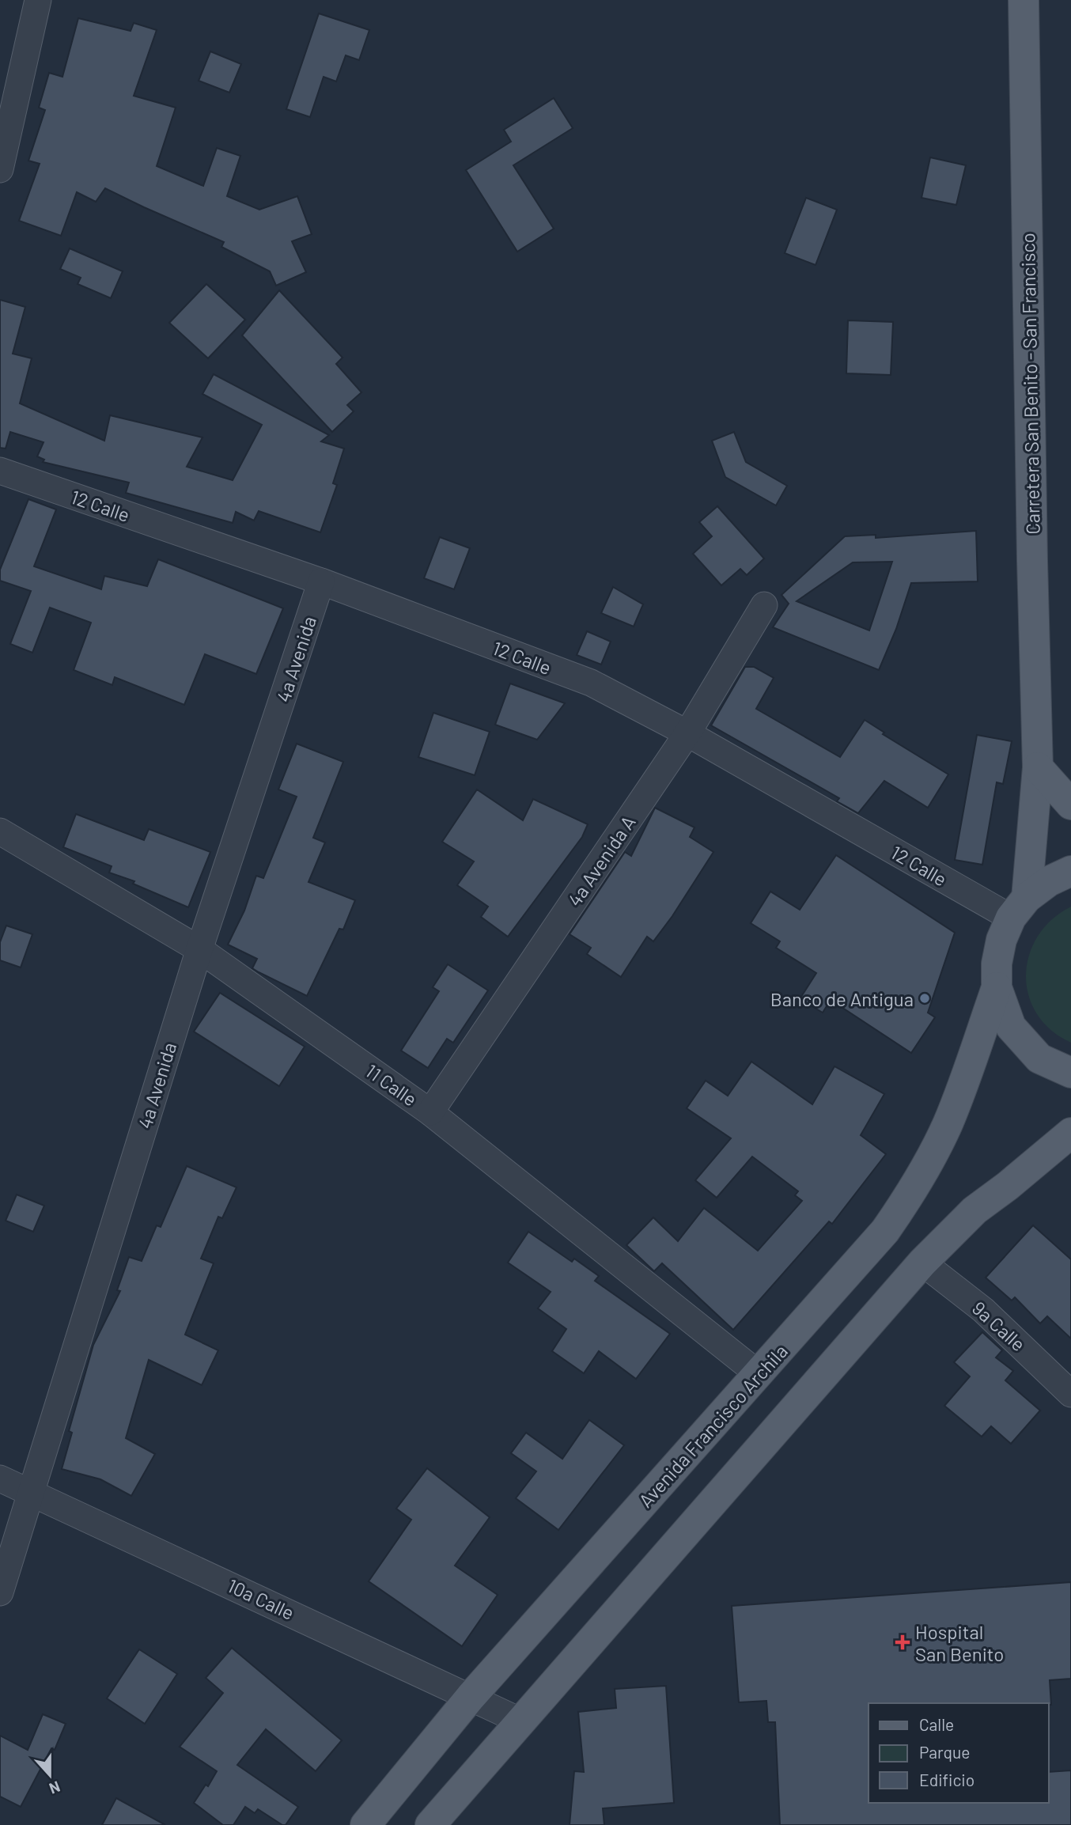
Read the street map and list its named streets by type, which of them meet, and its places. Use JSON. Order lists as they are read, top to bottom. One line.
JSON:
{"streets":{"main road":["Carretera San Benito - San Francisco","Avenida Francisco Archila"],"street":["12 Calle","4a Avenida","4a Avenida A","11 Calle","9a Calle","10a Calle"]},"crossings":[["Carretera San Benito - San Francisco","12 Calle"],["12 Calle","4a Avenida"],["12 Calle","4a Avenida A"],["4a Avenida","11 Calle"],["4a Avenida","10a Calle"],["4a Avenida A","11 Calle"],["11 Calle","Avenida Francisco Archila"],["Avenida Francisco Archila","10a Calle"]],"places":{"other":["Banco de Antigua"],"health":["Hospital San Benito"]},"legend":["Calle","Parque","Edificio"],"north":"bottom"}
